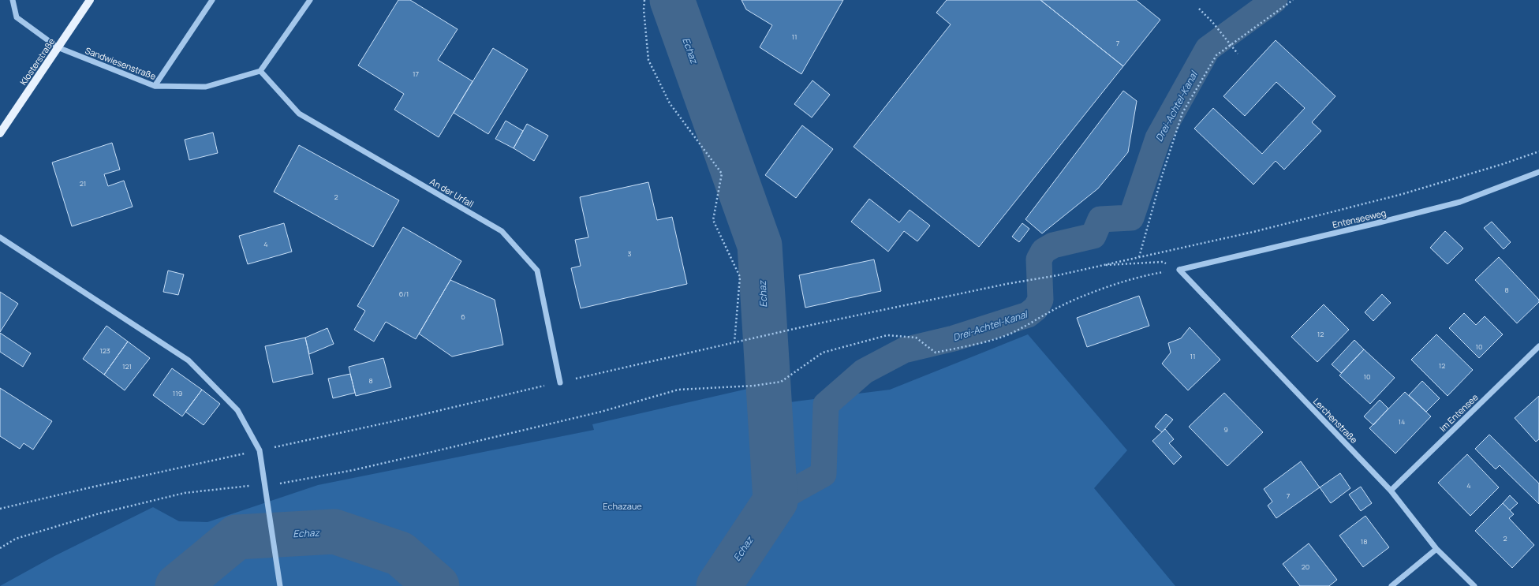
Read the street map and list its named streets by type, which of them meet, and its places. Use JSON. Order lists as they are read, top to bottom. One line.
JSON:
{"streets":{"main road":["Klosterstraße"],"street":["Sandwiesenstraße","An der Urfall","Entenseeweg","Im Entensee","Lerchenstraße"]},"crossings":[["Klosterstraße","Sandwiesenstraße"],["Sandwiesenstraße","An der Urfall"],["Entenseeweg","Lerchenstraße"],["Im Entensee","Lerchenstraße"]],"water":["Echaz","Drei-Achtel-Kanal"],"parks":["Echazaue"],"house_numbers":["11","7","17","21","2","4","3","8","6/1","6","12","10","123","11","12","121","10","8","119","14","9","4","7","2","18","20"]}
